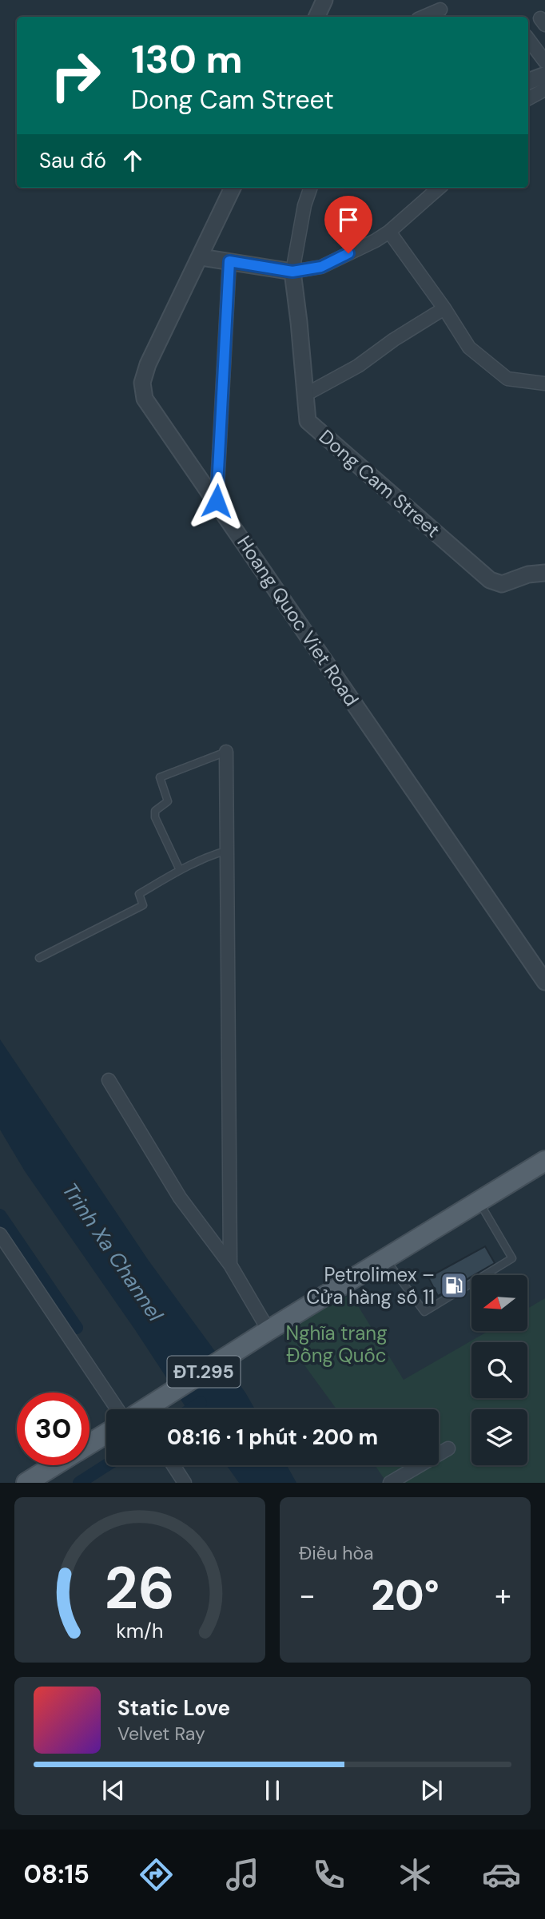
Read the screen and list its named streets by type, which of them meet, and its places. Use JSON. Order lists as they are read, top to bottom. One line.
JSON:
{"streets":{"main road":["ĐT.295"],"street":["Dong Cam Street","Hoang Quoc Viet Road"]},"water":["Trinh Xa Channel"],"parks":["Nghĩa trang Đồng Quốc"],"places":{"fuel station":["Petrolimex – Cửa hàng số 11"]},"north":"left","page":{"turn":["130 m","Dong Cam Street"],"then":"Sau đó","limit":"30","trip":"08:16 · 1 phút · 200 m","tile":"Điều hòa","heat":["−","20°","+"],"song":["Static Love","Velvet Ray"],"tabs":"08:15","gauge":["26","km/h"]}}
